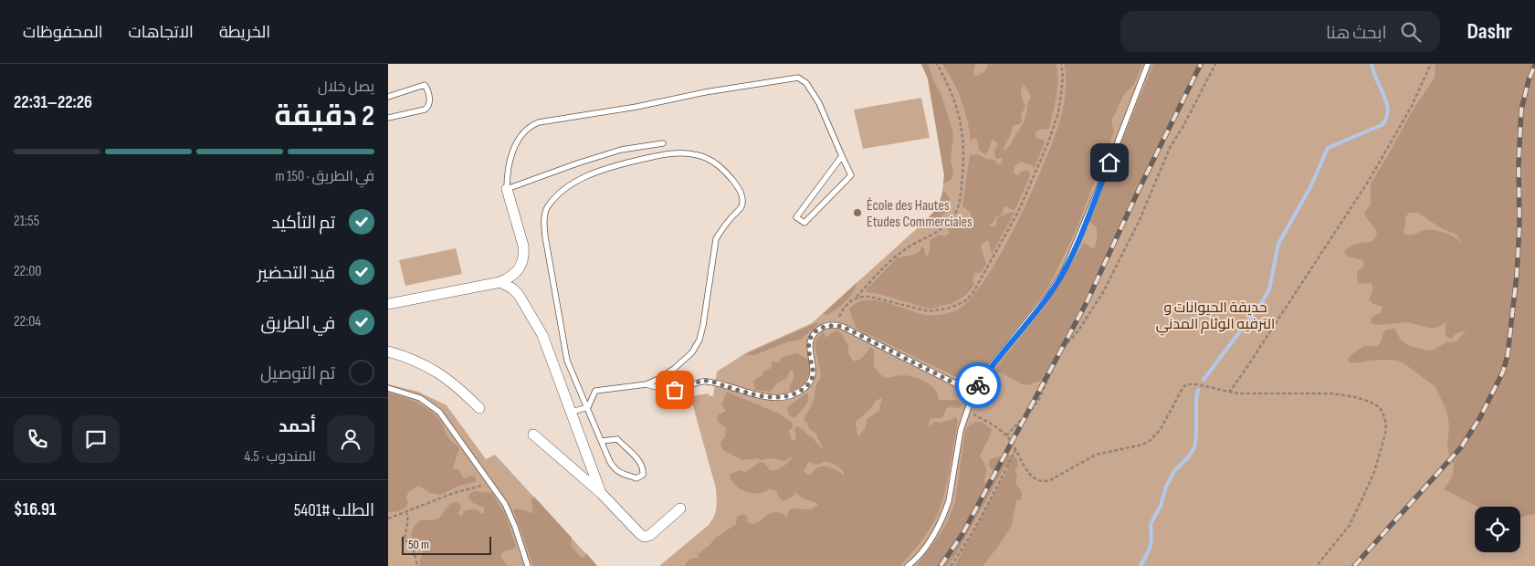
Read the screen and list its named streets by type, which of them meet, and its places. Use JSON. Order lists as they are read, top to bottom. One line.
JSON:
{"parks":["حديقة الحيوانات و الترفيه الوئام المدني"],"places":["École des Hautes Etudes Commerciales"],"scale_bar":"50 m","page":{"header":"Dashr","search":"ابحث هنا","nav":["الخريطة","الاتجاهات","المحفوظات"],"heading":["2 دقيقة","يصل خلال","22:26–22:31"],"panel":["أحمد","المندوب · 4.5","الطلب #5401","$16.91"],"bar":"في الطريق · 150 m","list":[["تم التأكيد","21:55"],["قيد التحضير","22:00"],["في الطريق","22:04"],"تم التوصيل"],"scale":"50 m"}}
